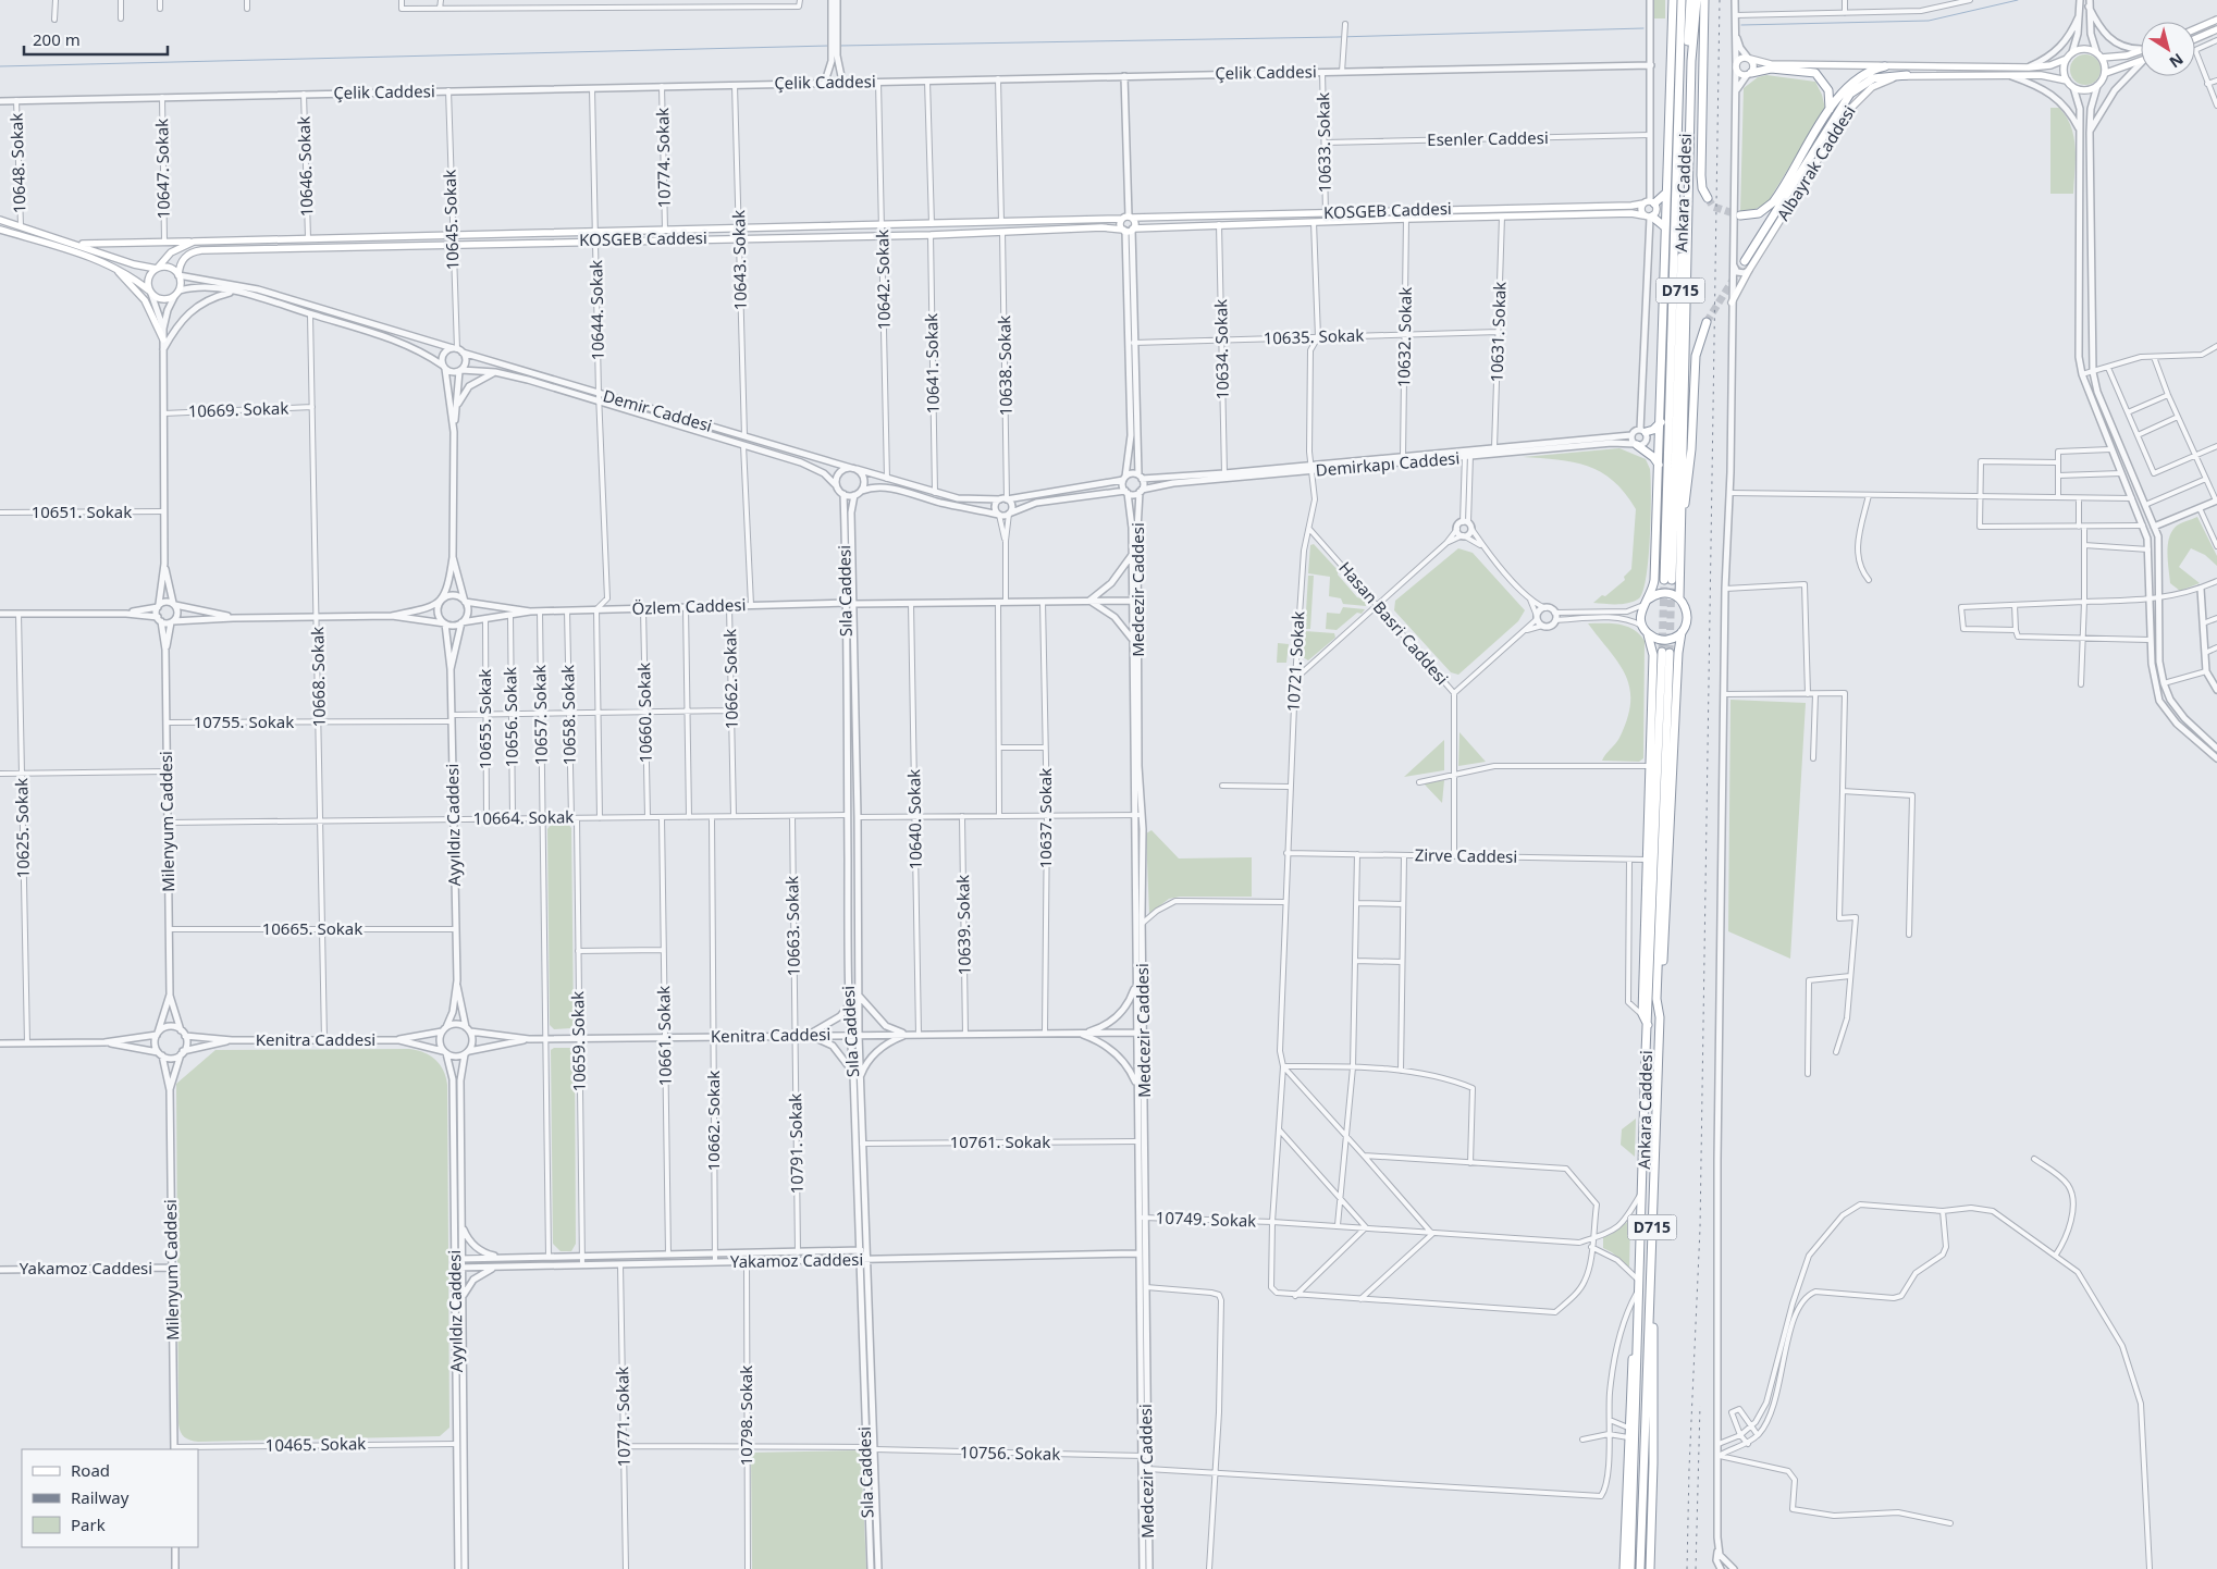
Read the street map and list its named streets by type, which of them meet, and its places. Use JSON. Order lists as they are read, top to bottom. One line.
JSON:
{"streets":{"highway":["Ankara Caddesi","D715"],"main road":["Albayrak Caddesi","KOSGEB Caddesi"],"street":["Çelik Caddesi","Esenler Caddesi","10633. Sokak","10774. Sokak","10648. Sokak","10646. Sokak","10647. Sokak","10645. Sokak","10643. Sokak","10642. Sokak","10644. Sokak","10631. Sokak","10635. Sokak","10632. Sokak","10634. Sokak","10641. Sokak","10638. Sokak","10669. Sokak","Demir Caddesi","Demirkapı Caddesi","10651. Sokak","Medcezir Caddesi","Sıla Caddesi","Özlem Caddesi","Hasan Basri Caddesi","10721. Sokak","10668. Sokak","10662. Sokak","10660. Sokak","10657. Sokak","10658. Sokak","10656. Sokak","10655. Sokak","10755. Sokak","10664. Sokak","10637. Sokak","10640. Sokak","Milenyum Caddesi","Ayyıldız Caddesi","10625. Sokak","Zirve Caddesi","10639. Sokak","10663. Sokak","10665. Sokak","10661. Sokak","Kenitra Caddesi","10659. Sokak","10761. Sokak","10791. Sokak","10749. Sokak","Yakamoz Caddesi","10798. Sokak","10771. Sokak","10465. Sokak","10756. Sokak"]},"crossings":[["Çelik Caddesi","10633. Sokak"],["Çelik Caddesi","10774. Sokak"],["Çelik Caddesi","10648. Sokak"],["Çelik Caddesi","10646. Sokak"],["Çelik Caddesi","10647. Sokak"],["Çelik Caddesi","10645. Sokak"],["Çelik Caddesi","10643. Sokak"],["Çelik Caddesi","10642. Sokak"],["Çelik Caddesi","10644. Sokak"],["Esenler Caddesi","10633. Sokak"],["10633. Sokak","KOSGEB Caddesi"],["10774. Sokak","KOSGEB Caddesi"],["10648. Sokak","KOSGEB Caddesi"],["10646. Sokak","KOSGEB Caddesi"],["10647. Sokak","KOSGEB Caddesi"],["Ankara Caddesi","10749. Sokak"],["KOSGEB Caddesi","10645. Sokak"],["KOSGEB Caddesi","10643. Sokak"],["KOSGEB Caddesi","10642. Sokak"],["KOSGEB Caddesi","10644. Sokak"],["KOSGEB Caddesi","10631. Sokak"],["KOSGEB Caddesi","10632. Sokak"],["KOSGEB Caddesi","10634. Sokak"],["KOSGEB Caddesi","10641. Sokak"],["KOSGEB Caddesi","10638. Sokak"],["10645. Sokak","Demir Caddesi"],["10643. Sokak","Demir Caddesi"],["10642. Sokak","Demir Caddesi"],["10644. Sokak","Demir Caddesi"],["10644. Sokak","Özlem Caddesi"],["10631. Sokak","10635. Sokak"],["10631. Sokak","Demirkapı Caddesi"],["10635. Sokak","10632. Sokak"],["10635. Sokak","10634. Sokak"],["10632. Sokak","Demirkapı Caddesi"],["10634. Sokak","Demirkapı Caddesi"],["10641. Sokak","Demir Caddesi"],["10638. Sokak","Demir Caddesi"],["10669. Sokak","10668. Sokak"],["Demir Caddesi","Sıla Caddesi"],["Demirkapı Caddesi","Medcezir Caddesi"],["Demirkapı Caddesi","10721. Sokak"],["Medcezir Caddesi","Özlem Caddesi"],["Medcezir Caddesi","Kenitra Caddesi"],["Medcezir Caddesi","10761. Sokak"],["Medcezir Caddesi","10749. Sokak"],["Medcezir Caddesi","Yakamoz Caddesi"],["Medcezir Caddesi","10756. Sokak"],["Sıla Caddesi","Özlem Caddesi"],["Sıla Caddesi","10664. Sokak"],["Sıla Caddesi","Kenitra Caddesi"],["Sıla Caddesi","Yakamoz Caddesi"],["Özlem Caddesi","10662. Sokak"],["Özlem Caddesi","10660. Sokak"],["Özlem Caddesi","10657. Sokak"],["Özlem Caddesi","10658. Sokak"],["Özlem Caddesi","10656. Sokak"],["Özlem Caddesi","10655. Sokak"],["Özlem Caddesi","10637. Sokak"],["Özlem Caddesi","10640. Sokak"],["Özlem Caddesi","Ayyıldız Caddesi"],["Hasan Basri Caddesi","10721. Sokak"],["Hasan Basri Caddesi","Zirve Caddesi"],["10721. Sokak","Zirve Caddesi"],["10721. Sokak","10749. Sokak"],["10668. Sokak","10755. Sokak"],["10668. Sokak","10664. Sokak"],["10668. Sokak","10665. Sokak"],["10668. Sokak","Kenitra Caddesi"],["10662. Sokak","10755. Sokak"],["10662. Sokak","10664. Sokak"],["10662. Sokak","Kenitra Caddesi"],["10662. Sokak","Yakamoz Caddesi"],["10660. Sokak","10755. Sokak"],["10660. Sokak","10664. Sokak"],["10657. Sokak","10755. Sokak"],["10657. Sokak","10664. Sokak"],["10658. Sokak","10755. Sokak"],["10658. Sokak","10664. Sokak"],["10656. Sokak","10755. Sokak"],["10656. Sokak","10664. Sokak"],["10655. Sokak","10755. Sokak"],["10655. Sokak","10664. Sokak"],["10755. Sokak","Milenyum Caddesi"],["10755. Sokak","Ayyıldız Caddesi"],["10664. Sokak","Milenyum Caddesi"],["10664. Sokak","Ayyıldız Caddesi"],["10664. Sokak","10663. Sokak"],["10664. Sokak","10661. Sokak"],["10664. Sokak","10659. Sokak"],["10637. Sokak","Kenitra Caddesi"],["10640. Sokak","Kenitra Caddesi"],["Milenyum Caddesi","10665. Sokak"],["Milenyum Caddesi","Yakamoz Caddesi"],["Milenyum Caddesi","10465. Sokak"],["Ayyıldız Caddesi","10665. Sokak"],["Ayyıldız Caddesi","Yakamoz Caddesi"],["Ayyıldız Caddesi","10465. Sokak"],["10639. Sokak","Kenitra Caddesi"],["10663. Sokak","Kenitra Caddesi"],["10663. Sokak","10791. Sokak"],["10661. Sokak","Kenitra Caddesi"],["10661. Sokak","Yakamoz Caddesi"],["Kenitra Caddesi","10659. Sokak"],["Kenitra Caddesi","10791. Sokak"],["10659. Sokak","Yakamoz Caddesi"],["10791. Sokak","Yakamoz Caddesi"],["Yakamoz Caddesi","10798. Sokak"],["Yakamoz Caddesi","10771. Sokak"]],"legend":["Road","Railway","Park"],"scale_bar":"200 m","north":"bottom right"}
